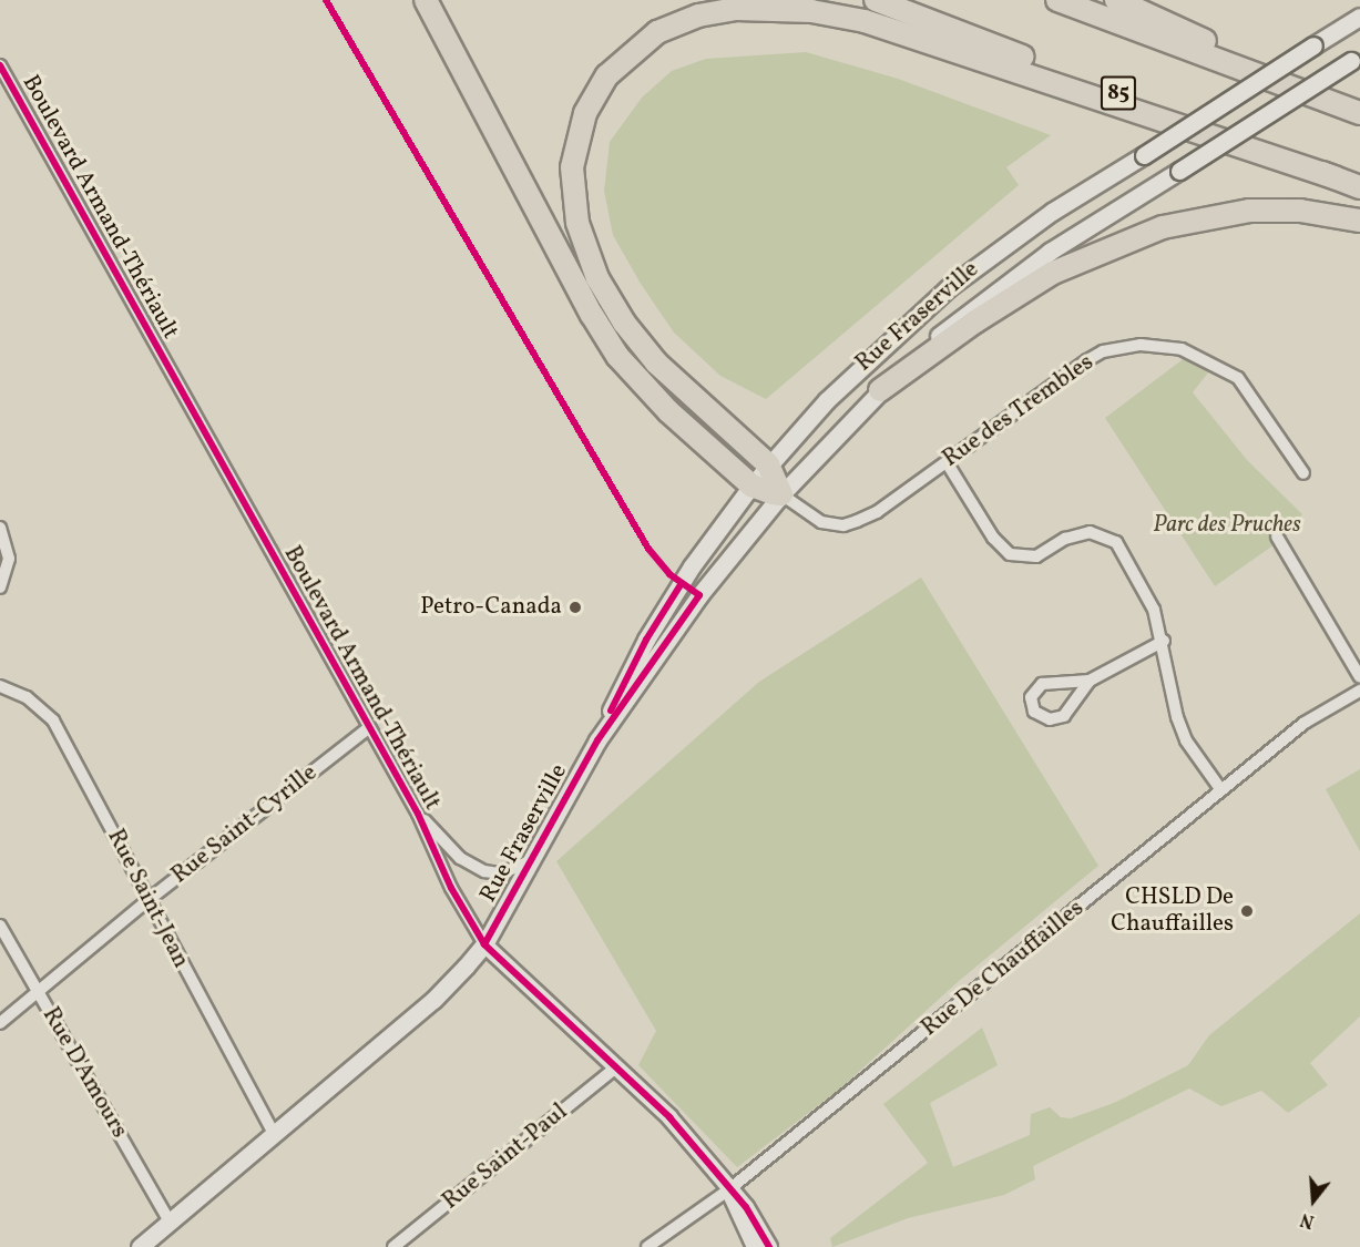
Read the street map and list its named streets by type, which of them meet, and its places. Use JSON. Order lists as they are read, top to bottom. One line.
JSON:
{"streets":{"highway":["85"],"main road":["Rue Fraserville"],"street":["Boulevard Armand-Thériault","Rue des Trembles","Rue Saint-Cyrille","Rue Saint-Jean","Rue De Chauffailles","Rue D'Amours","Rue Saint-Paul"]},"crossings":[["Boulevard Armand-Thériault","Rue Fraserville"],["Boulevard Armand-Thériault","Rue Saint-Cyrille"],["Boulevard Armand-Thériault","Rue De Chauffailles"],["Boulevard Armand-Thériault","Rue Saint-Paul"],["Rue Fraserville","Rue des Trembles"],["Rue Fraserville","Rue Saint-Jean"],["Rue Fraserville","Rue D'Amours"],["Rue Saint-Cyrille","Rue Saint-Jean"],["Rue Saint-Cyrille","Rue D'Amours"]],"parks":["Parc des Pruches"],"places":["Petro-Canada","CHSLD De Chauffailles"],"north":"bottom"}
